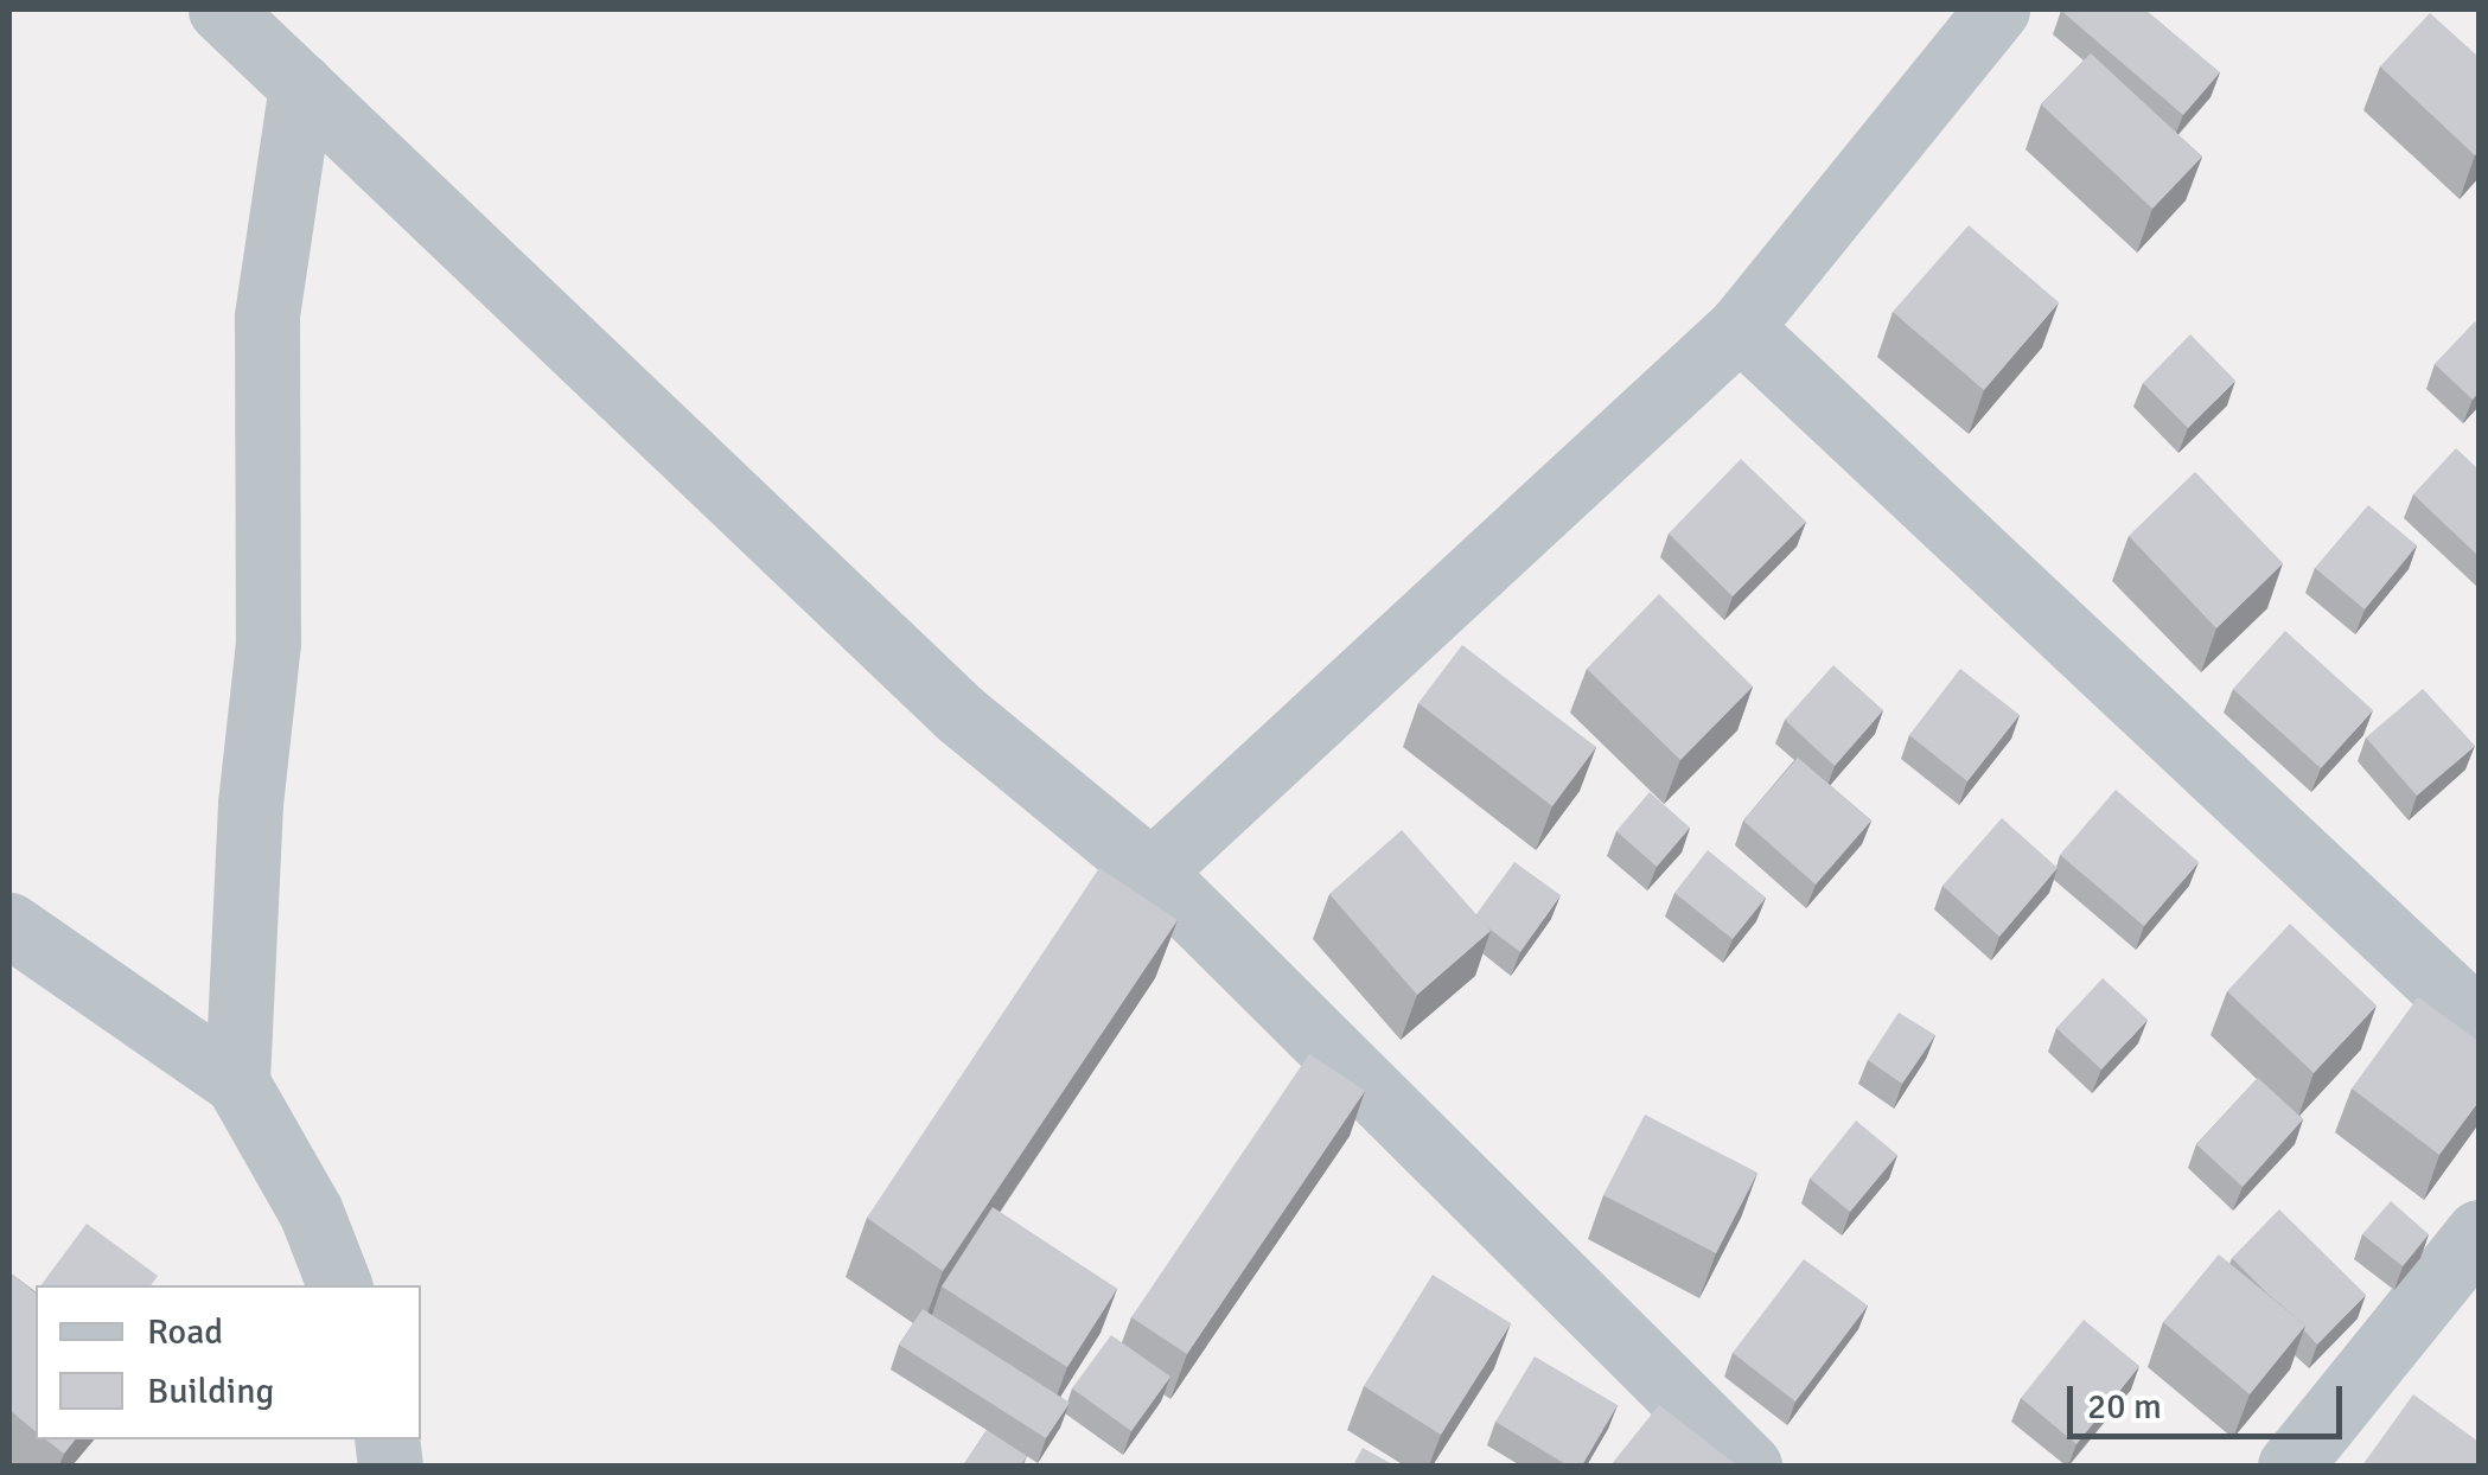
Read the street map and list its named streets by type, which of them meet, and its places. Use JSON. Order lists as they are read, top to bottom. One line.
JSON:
{"legend":["Road","Building"],"scale_bar":"20 m"}
